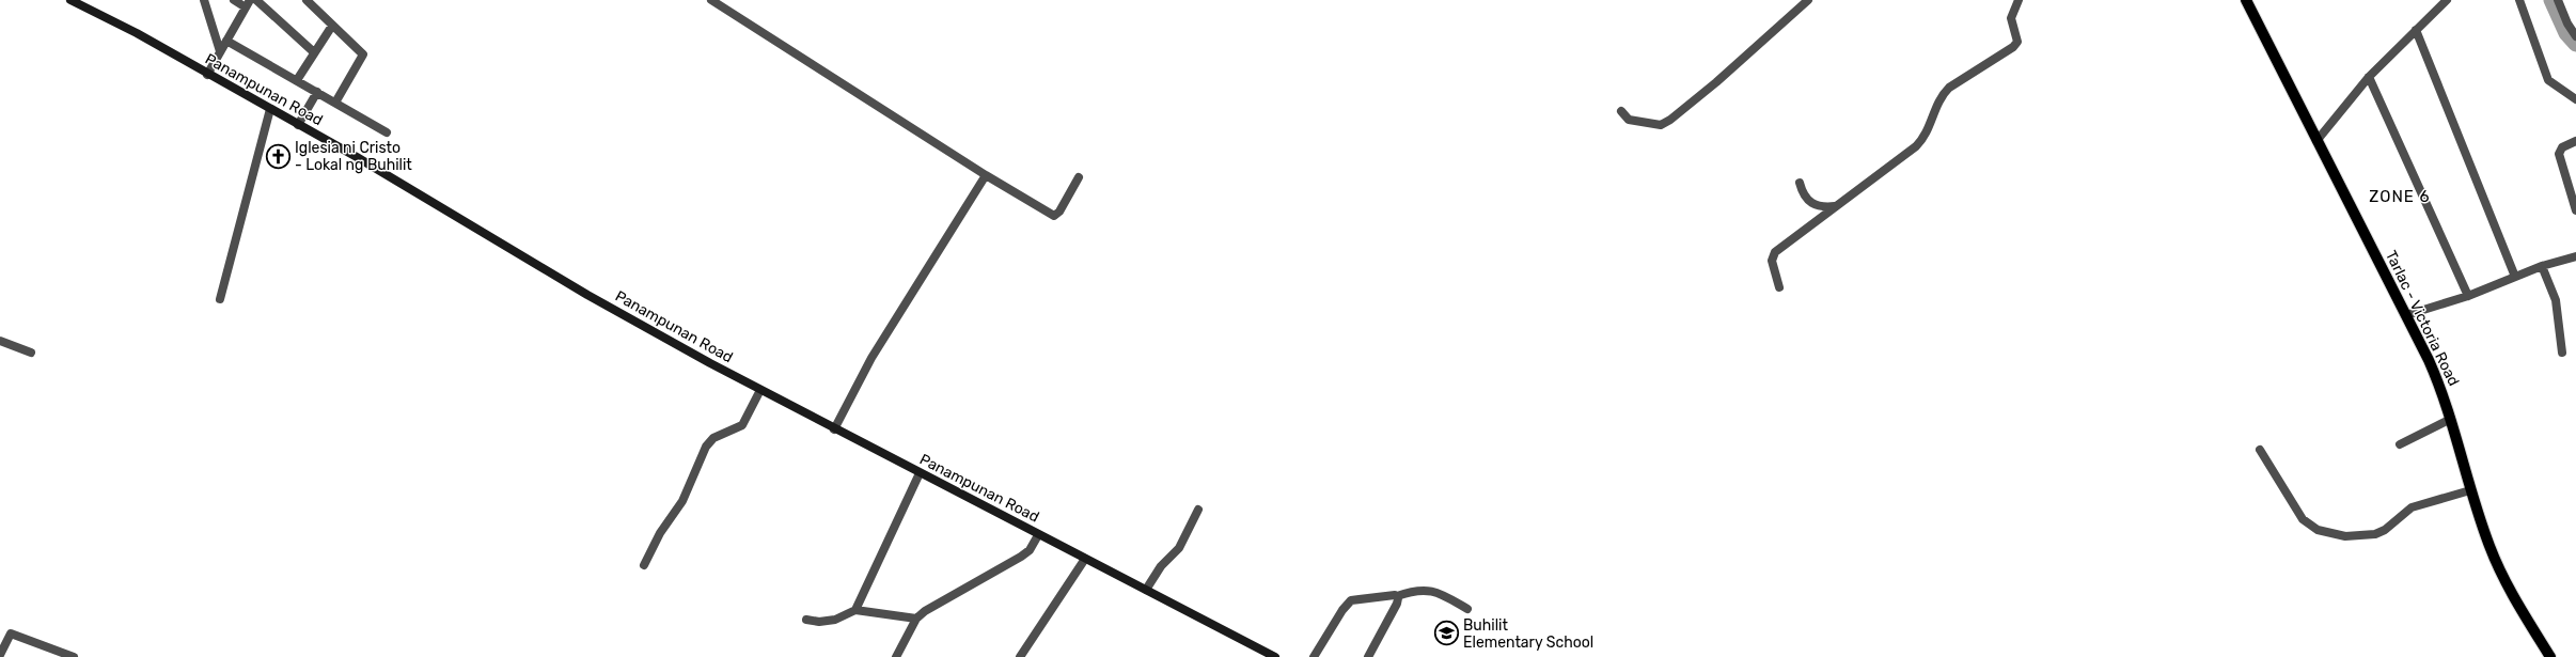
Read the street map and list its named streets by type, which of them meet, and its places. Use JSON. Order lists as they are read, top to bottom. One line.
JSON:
{"streets":{"main road":["Tarlac - Victoria Road"],"street":["Panampunan Road"]},"districts":["ZONE 6"],"places":{"church":["Iglesia ni Cristo - Lokal ng Buhilit"],"school or university":["Buhilit Elementary School"]}}
